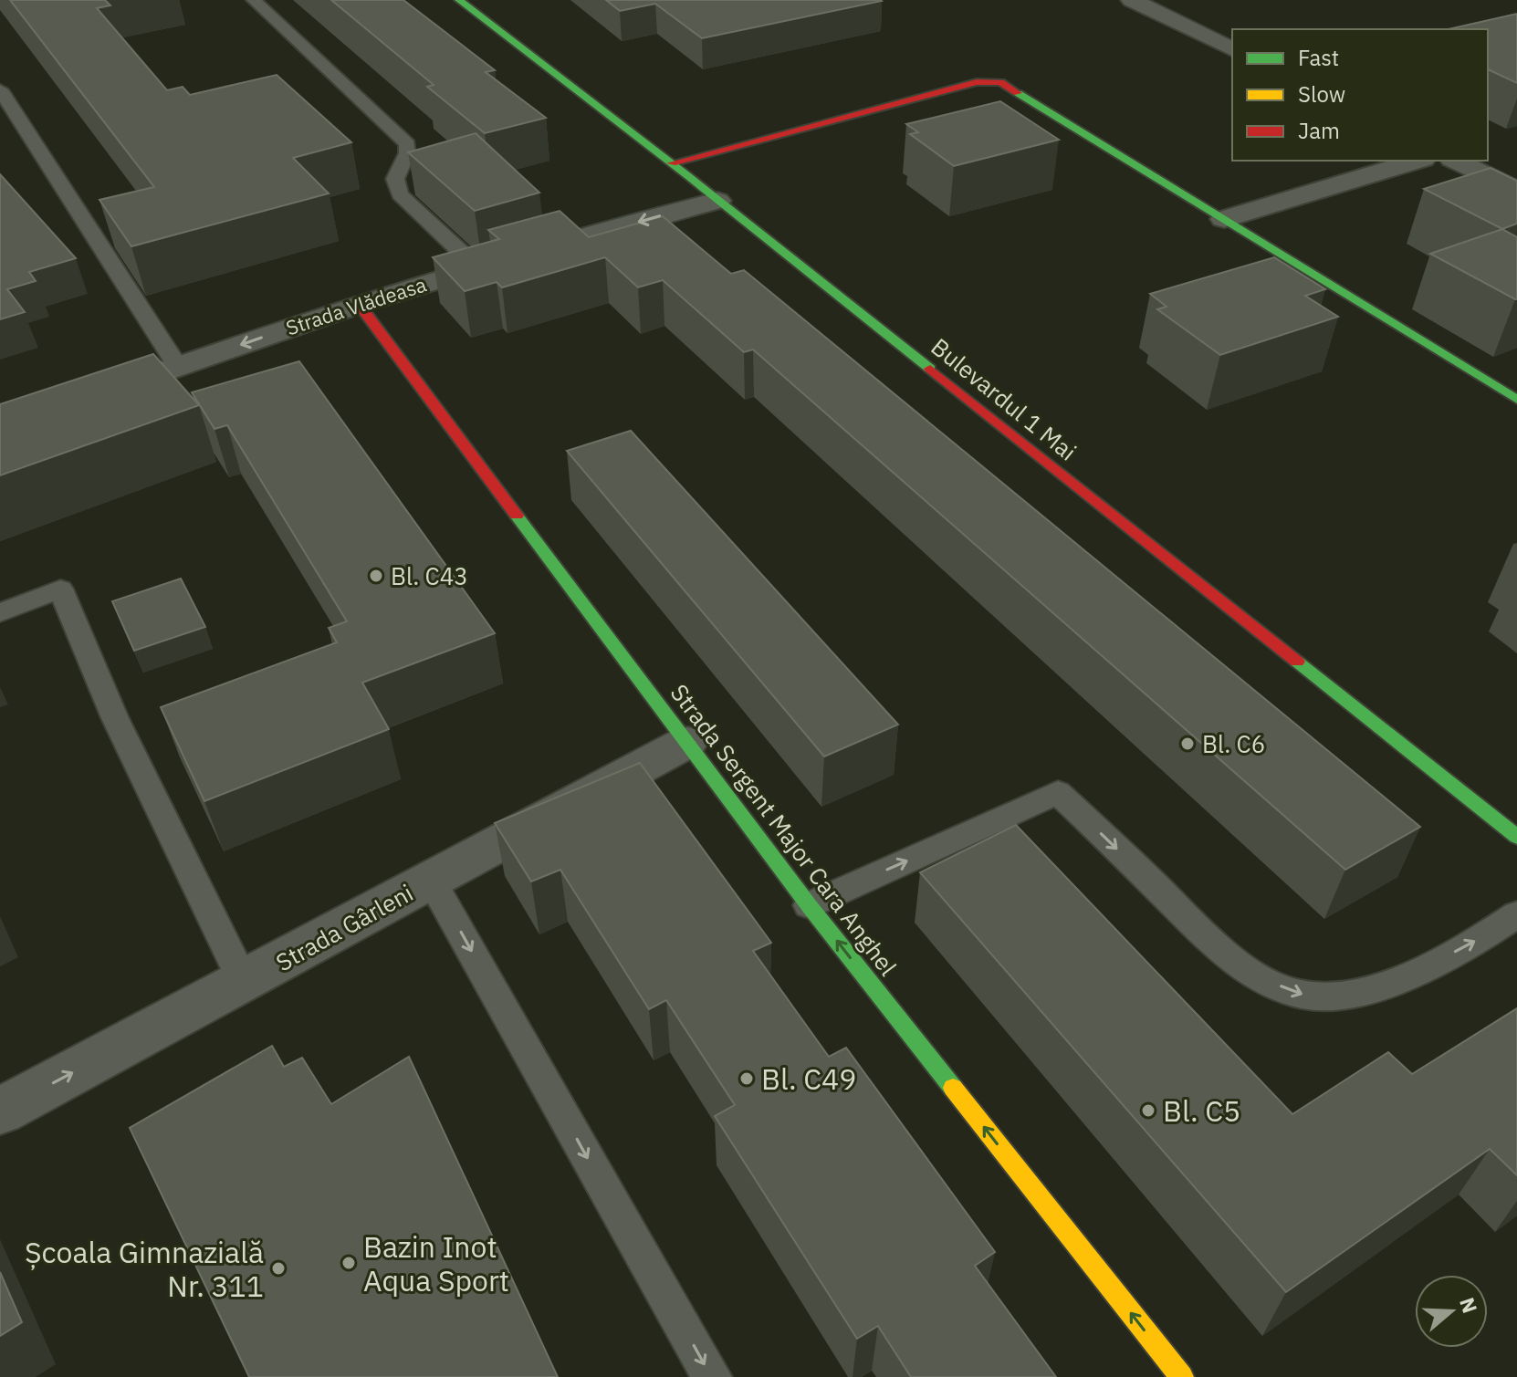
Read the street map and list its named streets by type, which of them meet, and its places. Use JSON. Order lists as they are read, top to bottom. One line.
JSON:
{"streets":{"street":["Strada Vlădeasa","Bulevardul 1 Mai","Strada Sergent Major Cara Anghel","Strada Gârleni"]},"crossings":[["Strada Vlădeasa","Bulevardul 1 Mai"],["Strada Vlădeasa","Strada Sergent Major Cara Anghel"],["Strada Sergent Major Cara Anghel","Strada Gârleni"]],"one_way":["Strada Vlădeasa","Strada Sergent Major Cara Anghel","Strada Gârleni"],"places":["Bl. C43","Bl. C6","Bl. C49","Bl. C5","Bazin Inot Aqua Sport","Școala Gimnazială Nr. 311"],"legend":["Fast","Slow","Jam"],"north":"right"}
